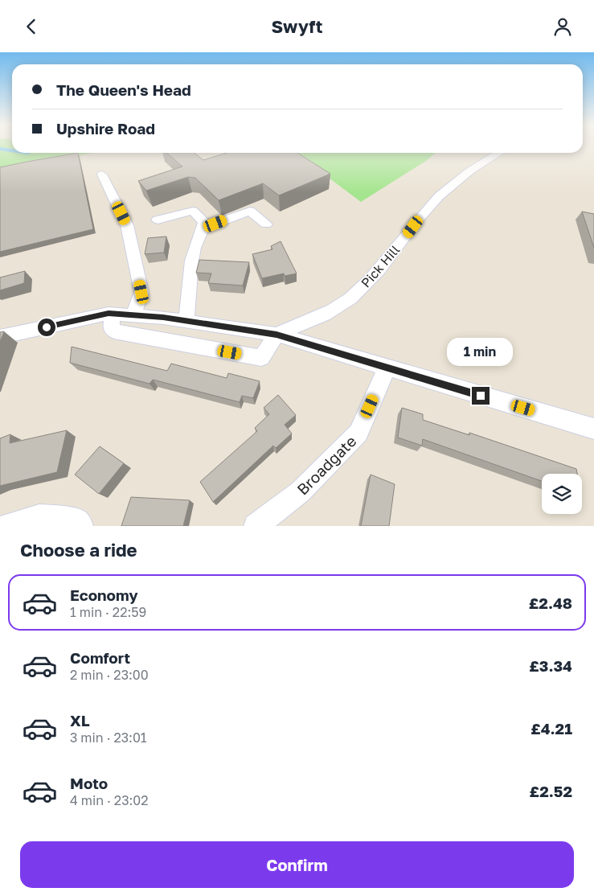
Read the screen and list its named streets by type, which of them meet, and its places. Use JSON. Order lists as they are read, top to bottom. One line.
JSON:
{"streets":{"street":["Pick Hill","Broadgate"]},"page":{"header":"Swyft","banner":["The Queen's Head","Upshire Road"],"bubble":"1 min","heading":"Choose a ride","list":[{"name":"Economy","note":"1 min · 22:59","value":"£2.48"},{"name":"Comfort","note":"2 min · 23:00","value":"£3.34"},{"name":"XL","note":"3 min · 23:01","value":"£4.21"},{"name":"Moto","note":"4 min · 23:02","value":"£2.52"}],"buttons":"Confirm"}}
